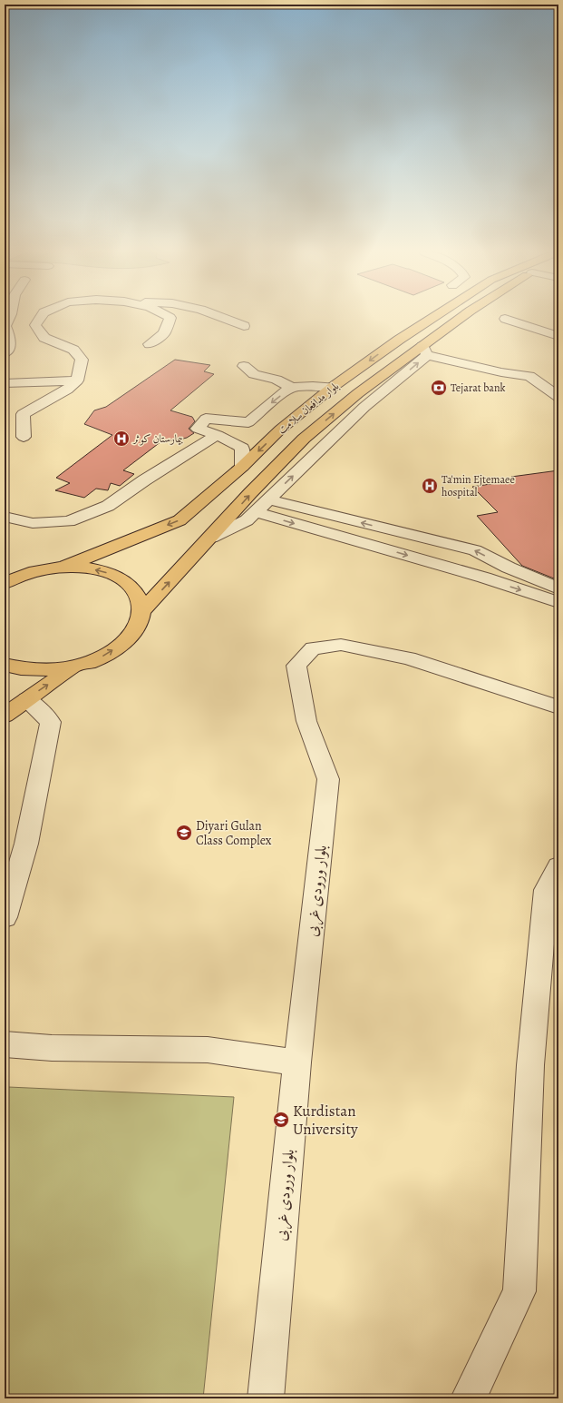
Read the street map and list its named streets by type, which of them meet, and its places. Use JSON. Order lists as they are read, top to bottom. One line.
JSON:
{"streets":{"main road":["بلوار مدافعان سلامت"],"street":["بلوار ورودی غربی"]},"places":{"bank":["Tejarat bank"],"hospital":["بیمارستان کوثر","Ta'min Ejtemaee hospital"],"school or university":["Diyari Gulan Class Complex","Kurdistan University"]}}
